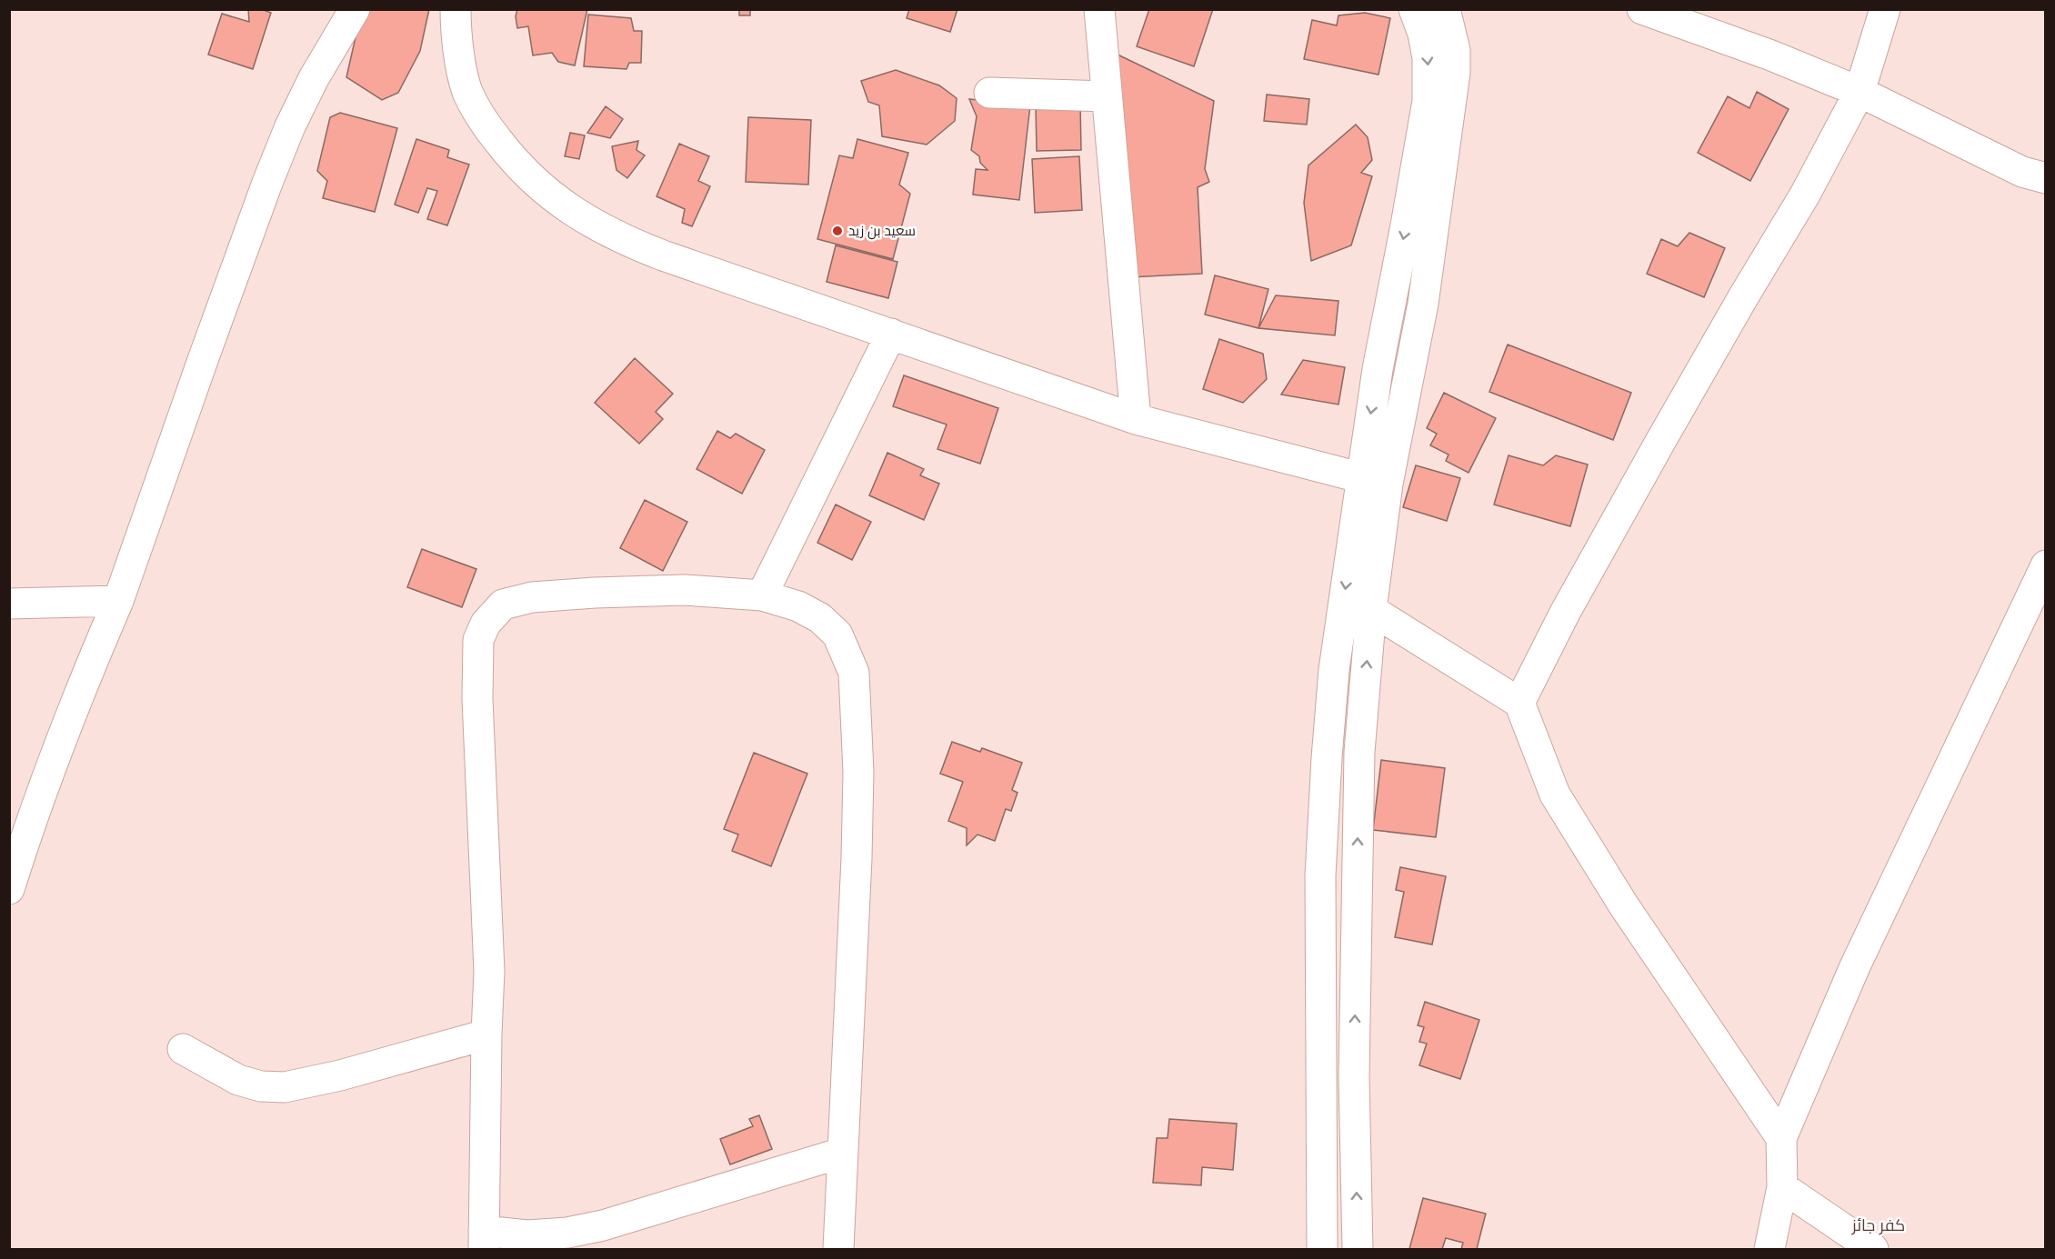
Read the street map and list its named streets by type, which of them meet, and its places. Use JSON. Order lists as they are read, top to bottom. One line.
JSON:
{"districts":["كفر جائز"],"places":["سعيد بن زيد"]}
